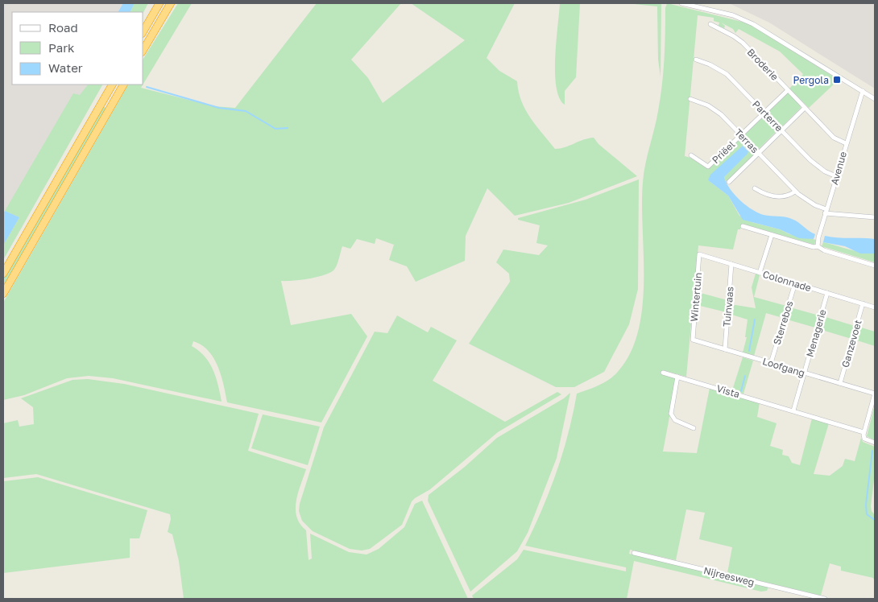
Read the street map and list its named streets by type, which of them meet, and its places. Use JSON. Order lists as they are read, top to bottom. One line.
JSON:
{"streets":{"street":["Broderie","Parterre","Terras","Priëel","Avenue","Colonnade","Wintertuin","Tuinvaas","Sterrebos","Menagerie","Ganzevoet","Loofgang","Vista","Nijreesweg"]},"crossings":[["Broderie","Priëel"],["Broderie","Avenue"],["Parterre","Priëel"],["Parterre","Avenue"],["Terras","Priëel"],["Terras","Avenue"],["Colonnade","Wintertuin"],["Colonnade","Tuinvaas"],["Colonnade","Sterrebos"],["Colonnade","Menagerie"],["Colonnade","Ganzevoet"],["Wintertuin","Loofgang"],["Tuinvaas","Loofgang"],["Sterrebos","Loofgang"],["Menagerie","Loofgang"],["Ganzevoet","Loofgang"]],"places":{"transit":["Pergola"]},"legend":["Road","Park","Water"]}
